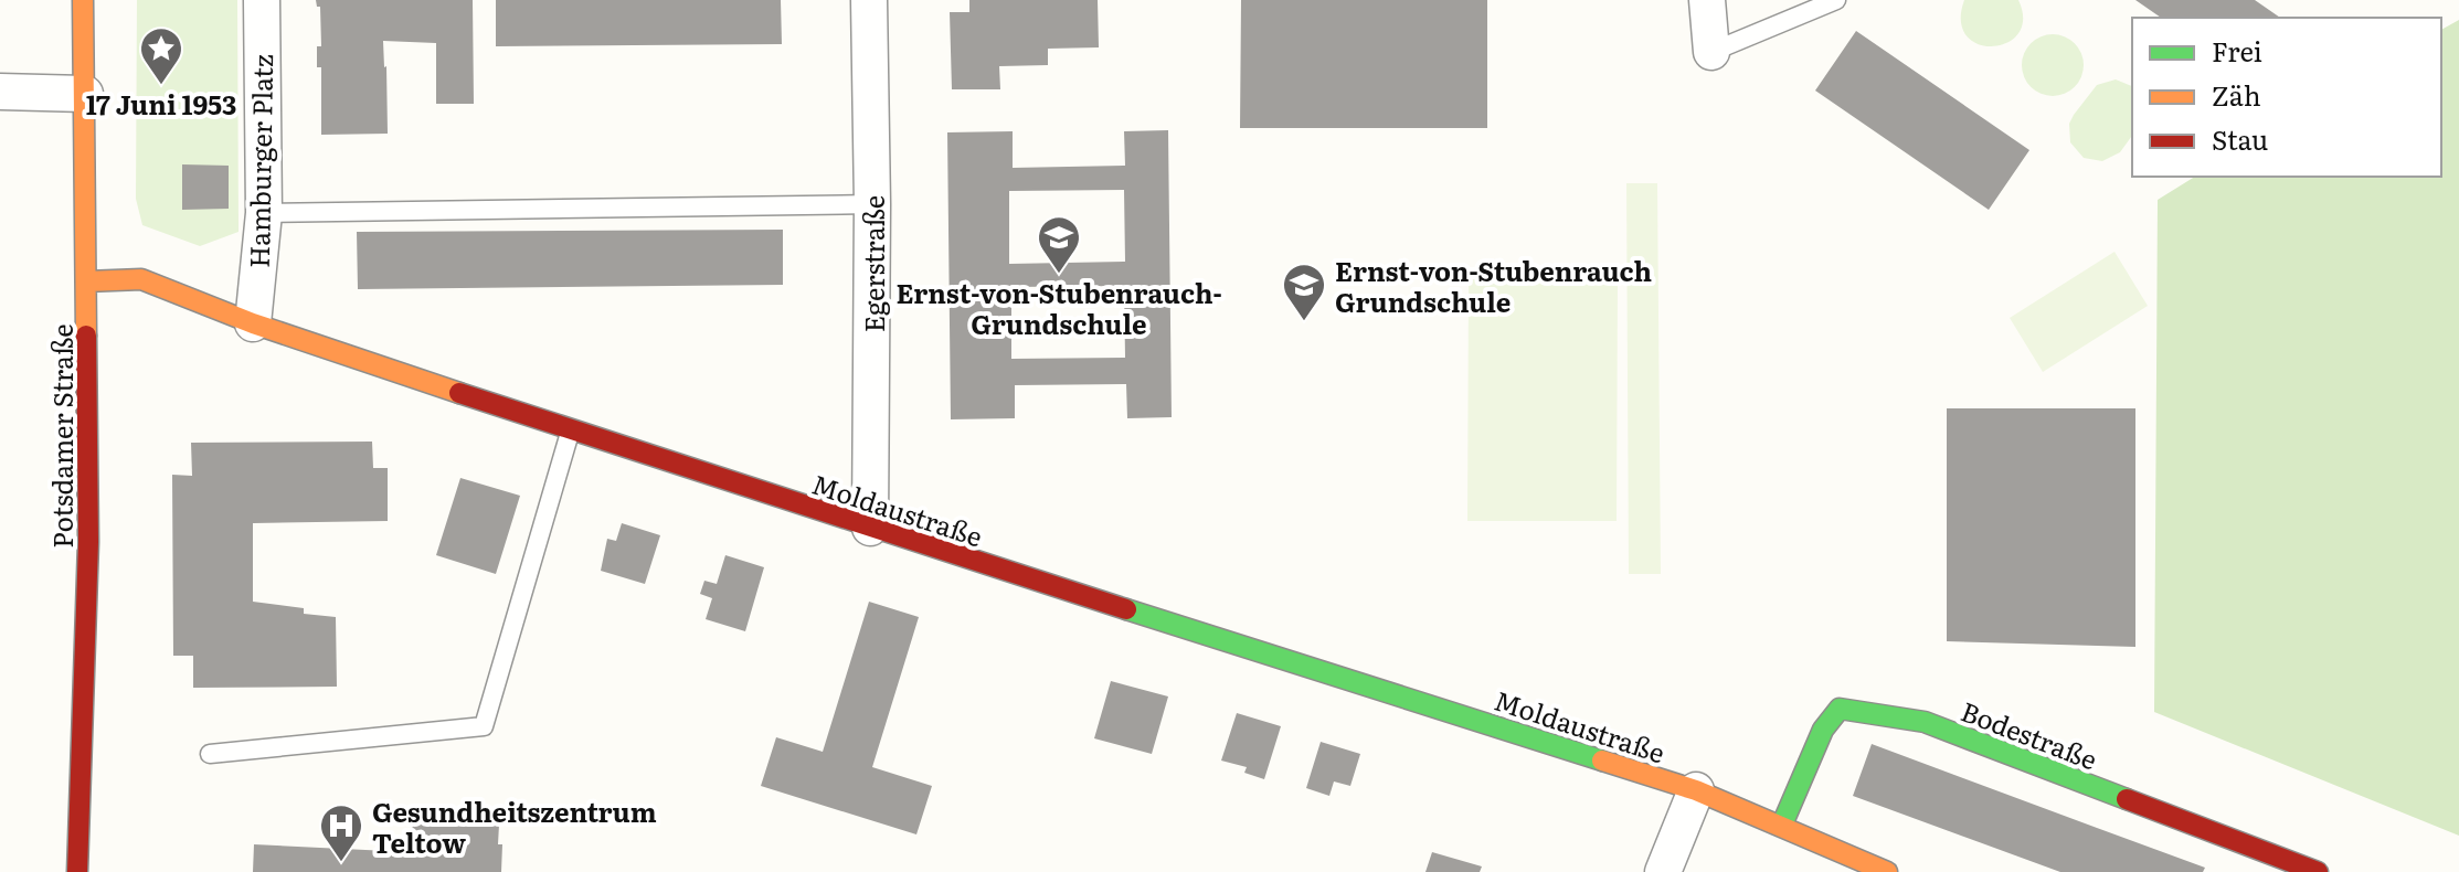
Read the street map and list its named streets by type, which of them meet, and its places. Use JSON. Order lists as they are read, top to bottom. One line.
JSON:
{"streets":{"street":["Hamburger Platz","Egerstraße","Potsdamer Straße","Moldaustraße","Bodestraße"]},"crossings":[["Hamburger Platz","Moldaustraße"],["Egerstraße","Moldaustraße"],["Potsdamer Straße","Moldaustraße"]],"places":{"place":["17 Juni 1953"],"school or university":["Ernst-von-Stubenrauch- Grundschule","Ernst-von-Stubenrauch Grundschule"],"hospital":["Gesundheitszentrum Teltow"]},"legend":["Frei","Zäh","Stau"]}
